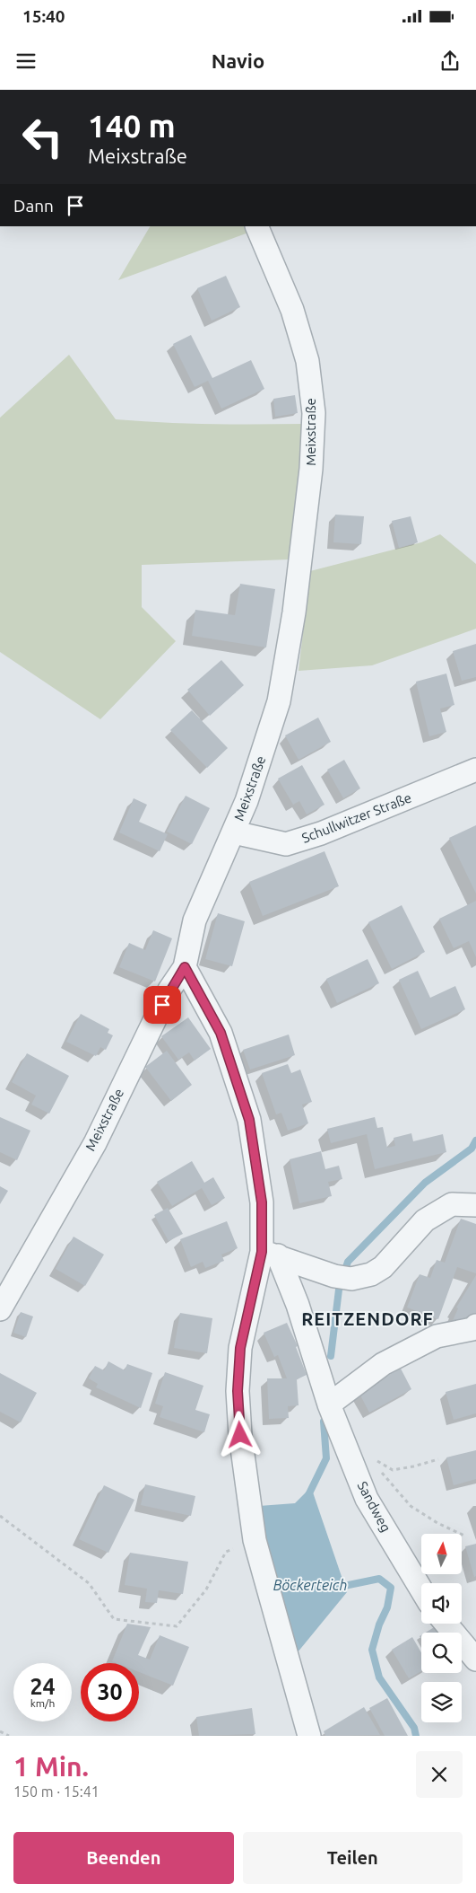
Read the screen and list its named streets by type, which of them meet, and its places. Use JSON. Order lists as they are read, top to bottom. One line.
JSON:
{"streets":{"street":["Meixstraße","Schullwitzer Straße","Sandweg"]},"crossings":[["Meixstraße","Schullwitzer Straße"]],"districts":["REITZENDORF"],"water":["Böckerteich"],"north":"top","page":{"status":"15:40","header":"Navio","turn":["140 m","Meixstraße"],"then":"Dann","speed":"24 km/h","limit":"30","heading":["1 Min.","150 m · 15:41"],"buttons":["Beenden","Teilen"]}}
